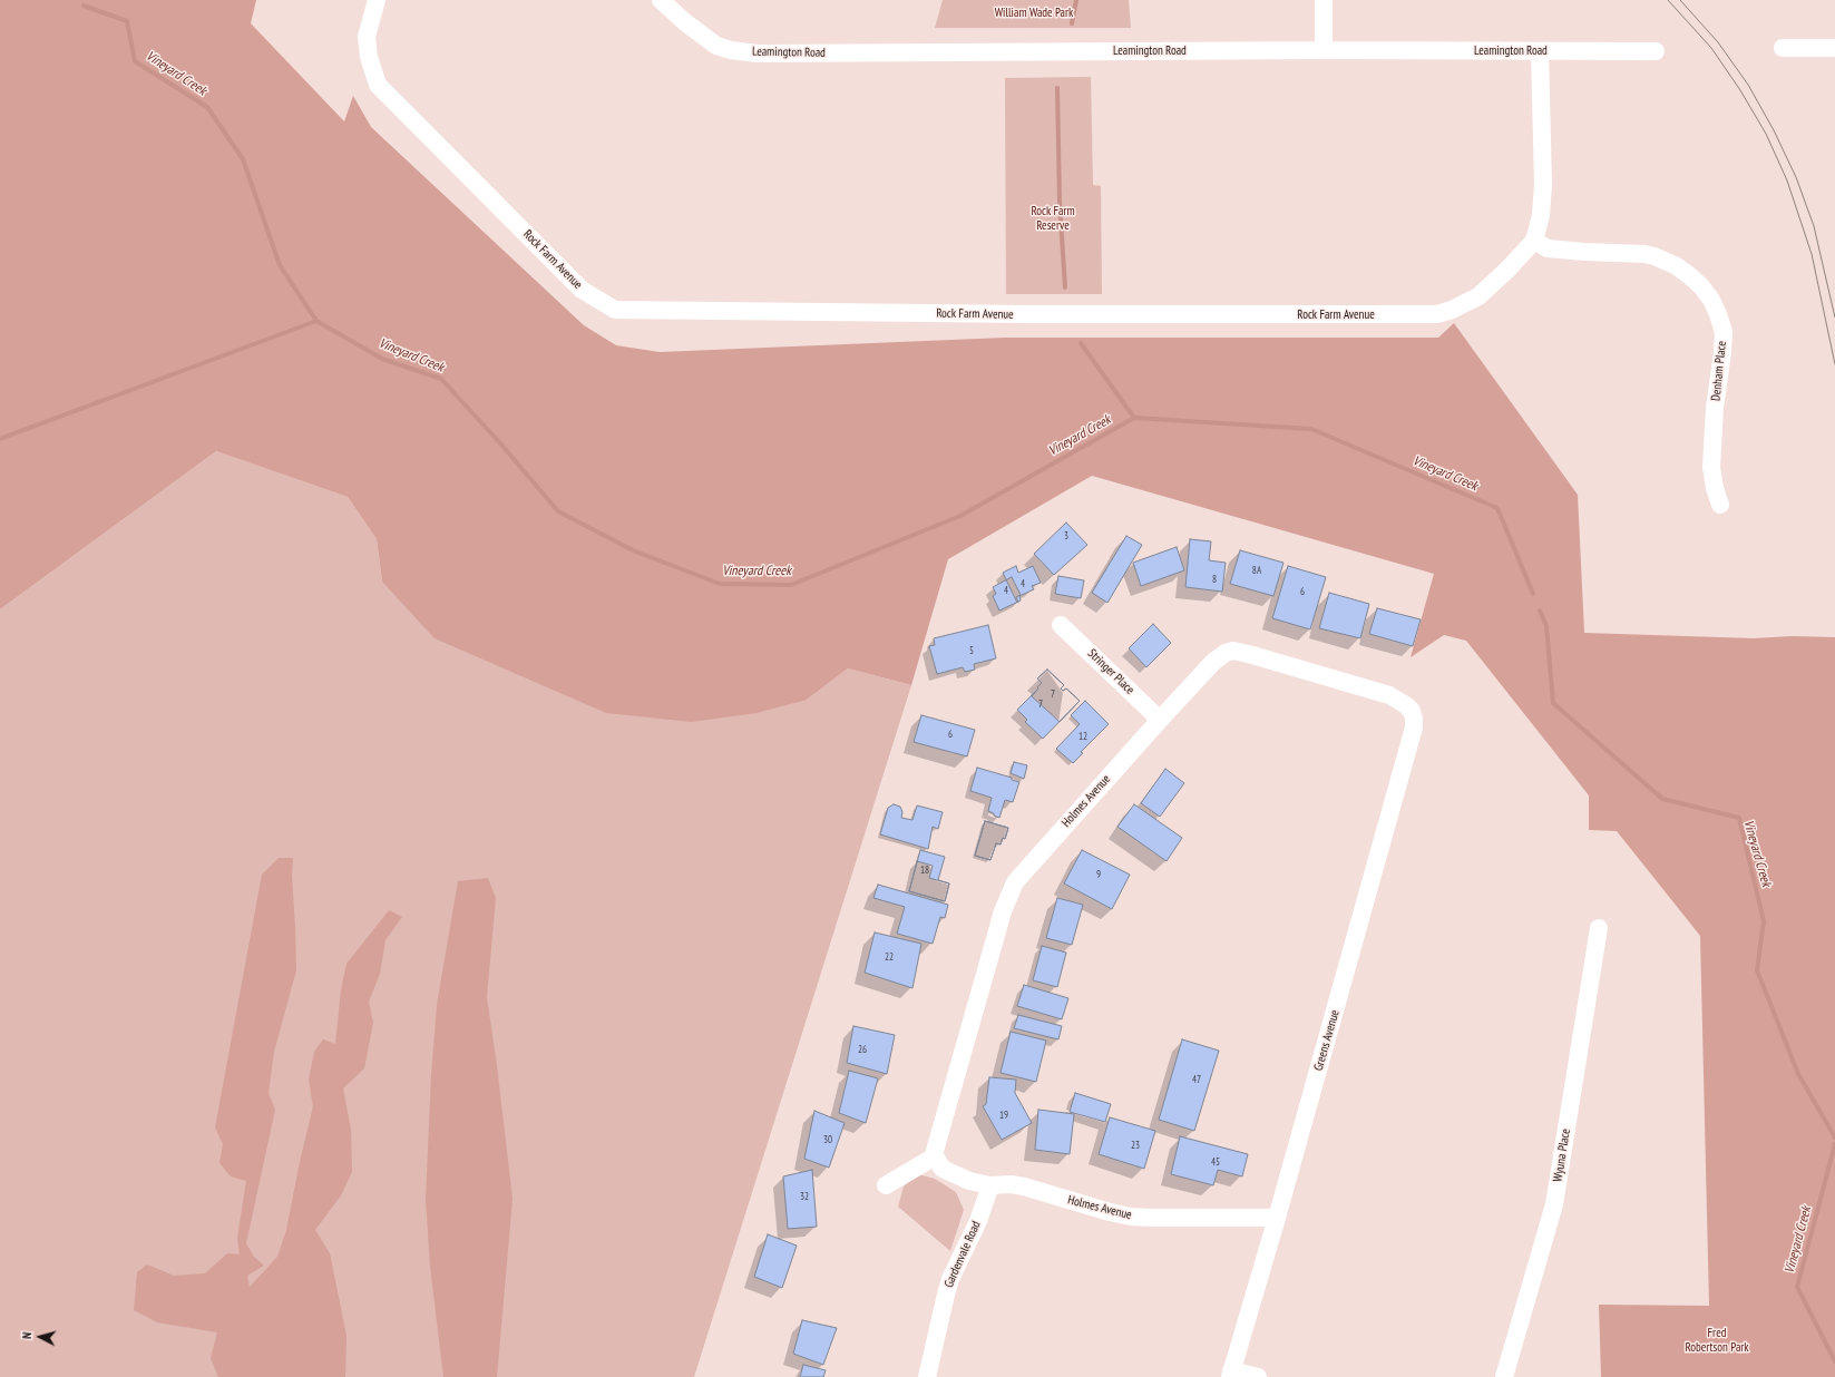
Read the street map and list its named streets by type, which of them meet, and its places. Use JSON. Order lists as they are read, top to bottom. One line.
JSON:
{"streets":{"street":["Leamington Road","Rock Farm Avenue","Denham Place","Stringer Place","Holmes Avenue","Greens Avenue","Wyuna Place","Gardenvale Road"]},"crossings":[["Leamington Road","Rock Farm Avenue"],["Rock Farm Avenue","Denham Place"],["Stringer Place","Holmes Avenue"],["Holmes Avenue","Greens Avenue"],["Holmes Avenue","Gardenvale Road"]],"water":["Vineyard Creek"],"parks":["William Wade Park","Rock Farm Reserve","Fred Robertson Park"],"house_numbers":["3","8A","8","4","4","6","5","7","7","6","12","18","9","22","26","47","19","30","23","45","32"],"north":"left"}
